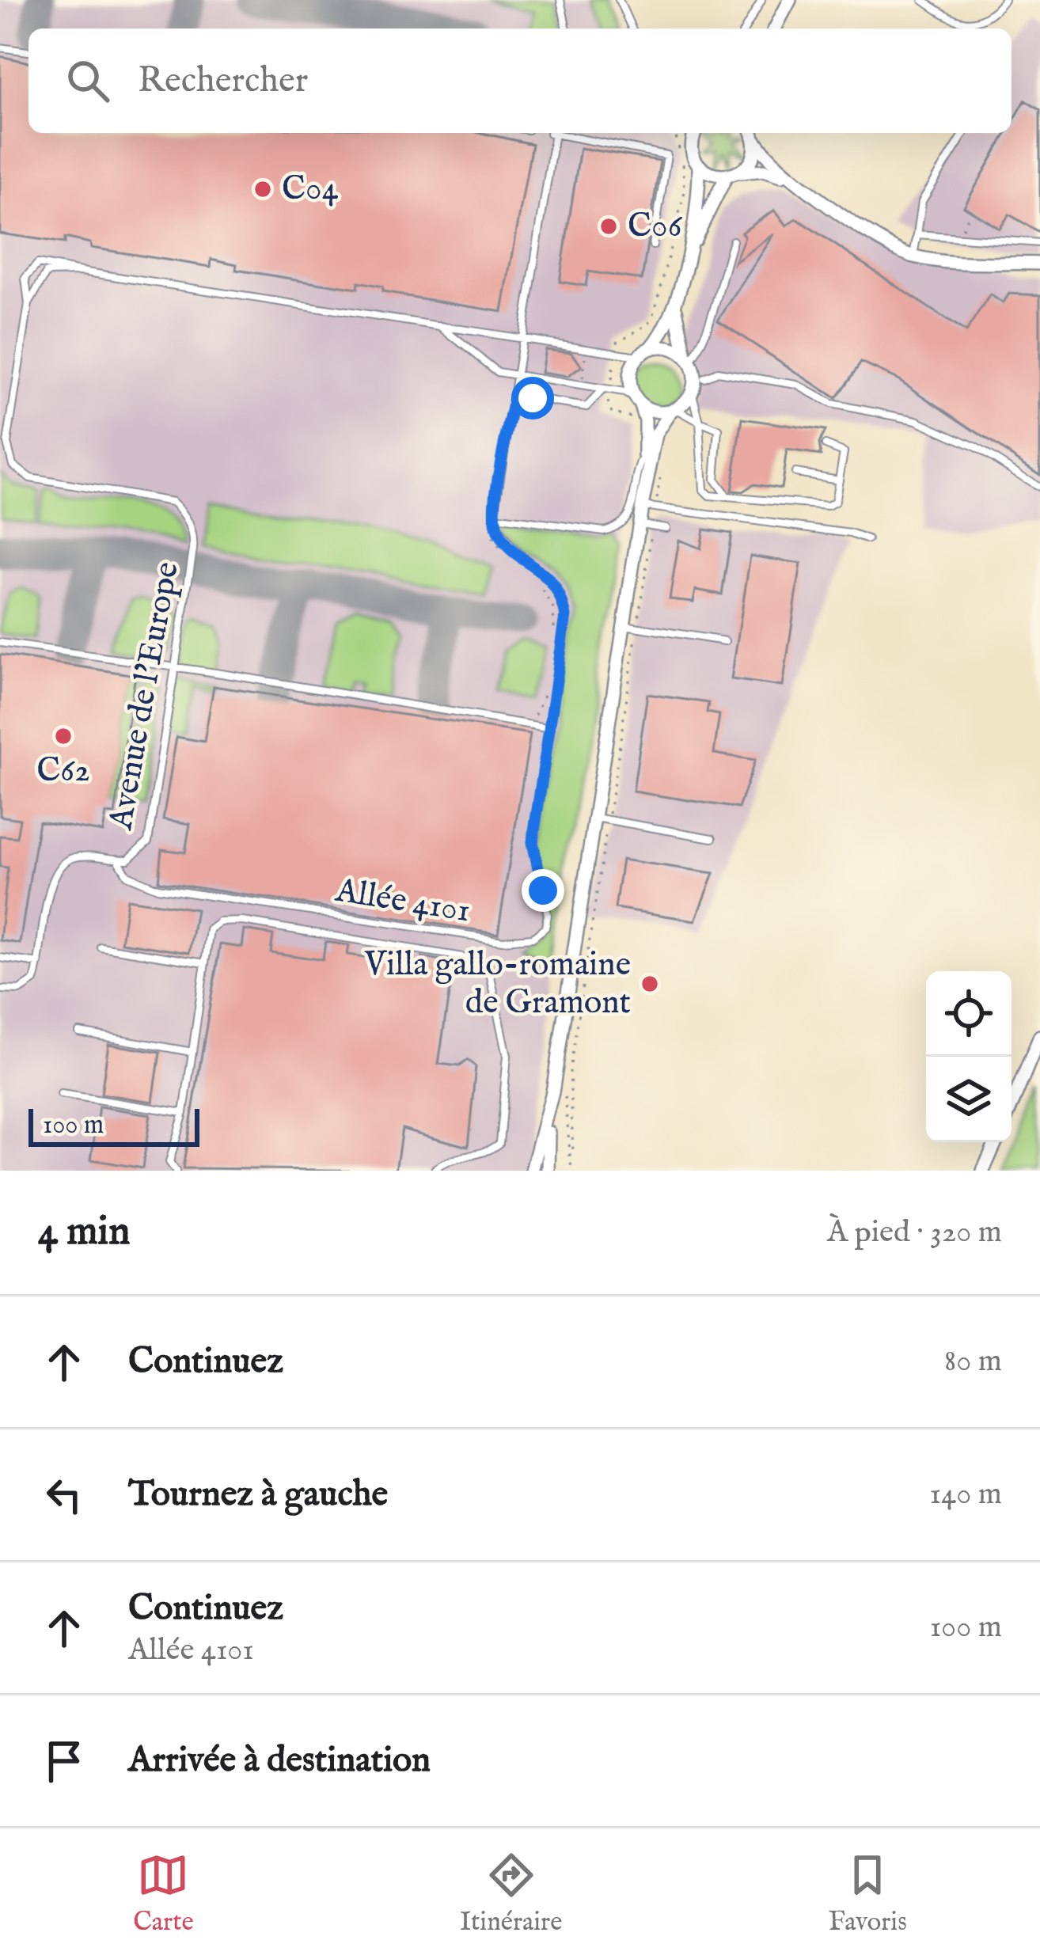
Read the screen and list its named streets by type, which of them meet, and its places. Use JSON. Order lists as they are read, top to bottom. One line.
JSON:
{"streets":{"lane":["Avenue de l'Europe","Allée 4101"]},"crossings":[["Avenue de l'Europe","Allée 4101"]],"places":["C04","C06","C62","Villa gallo-romaine de Gramont"],"scale_bar":"100 m","page":{"search":"Rechercher","scale":"100 m","heading":["4 min","À pied · 320 m"],"list":[["Continuez","80 m"],["Tournez à gauche","140 m"],["Continuez","Allée 4101","100 m"],"Arrivée à destination"],"nav":["Carte","Itinéraire","Favoris"]}}
